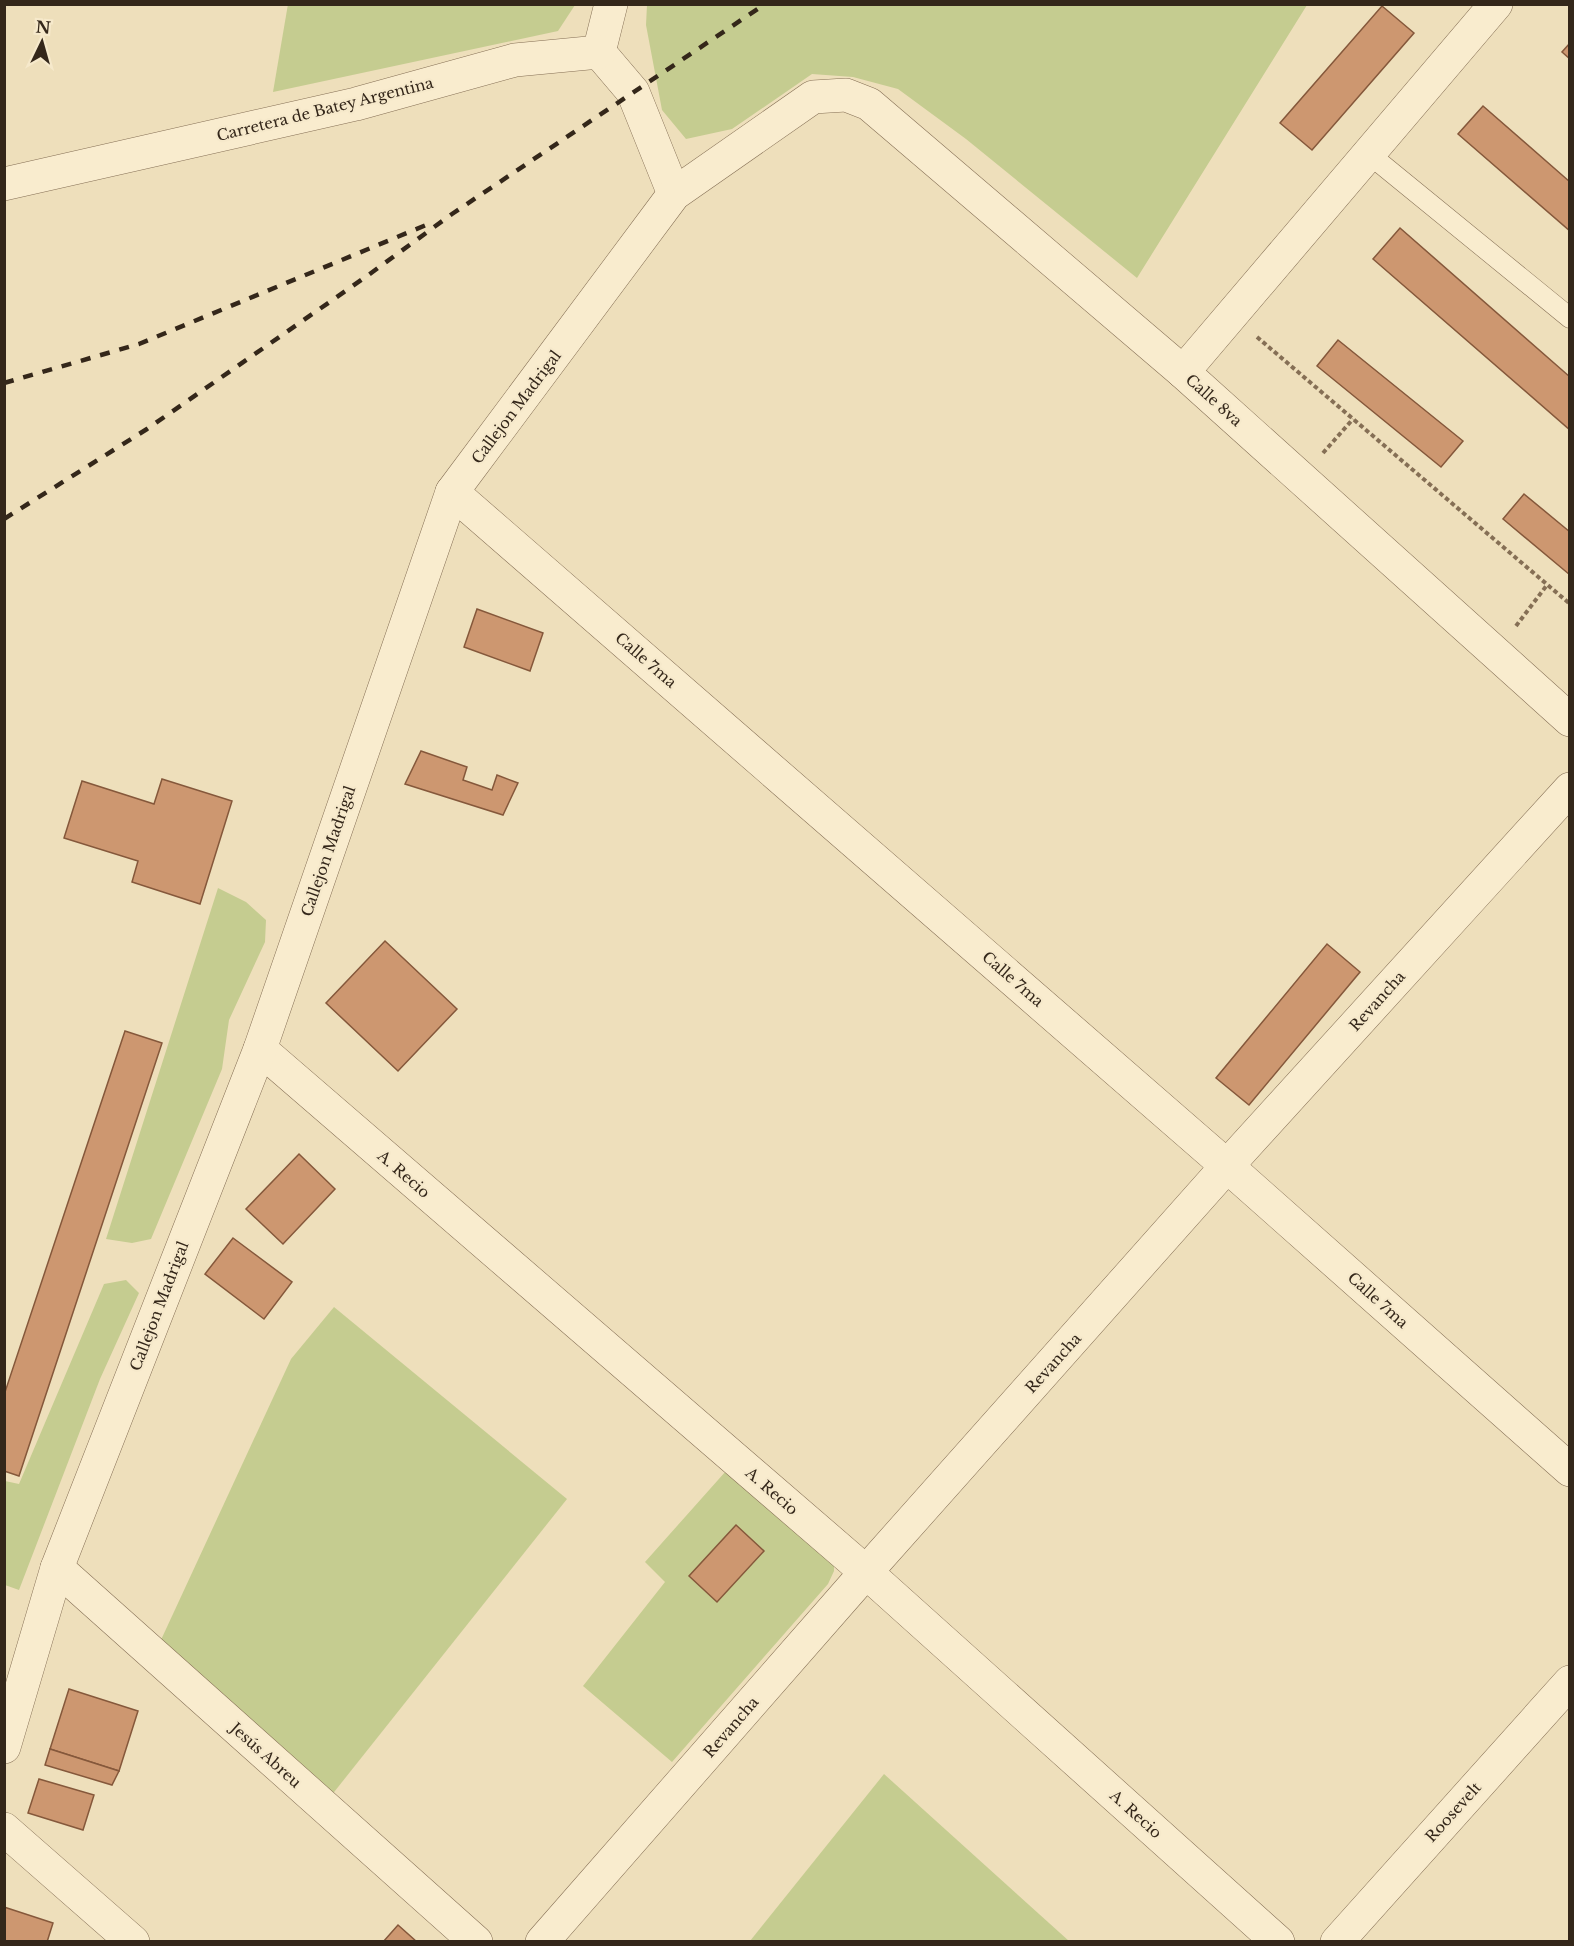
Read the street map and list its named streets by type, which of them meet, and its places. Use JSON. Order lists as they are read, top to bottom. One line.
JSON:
{"streets":{"street":["Carretera de Batey Argentina","Calle 8va","Callejon Madrigal","Calle 7ma","Revancha","A. Recio","Jesús Abreu","Roosevelt"]},"crossings":[["Calle 8va","Callejon Madrigal"],["Callejon Madrigal","Calle 7ma"],["Callejon Madrigal","A. Recio"],["Callejon Madrigal","Jesús Abreu"],["Calle 7ma","Revancha"],["Revancha","A. Recio"]],"north":"top"}
